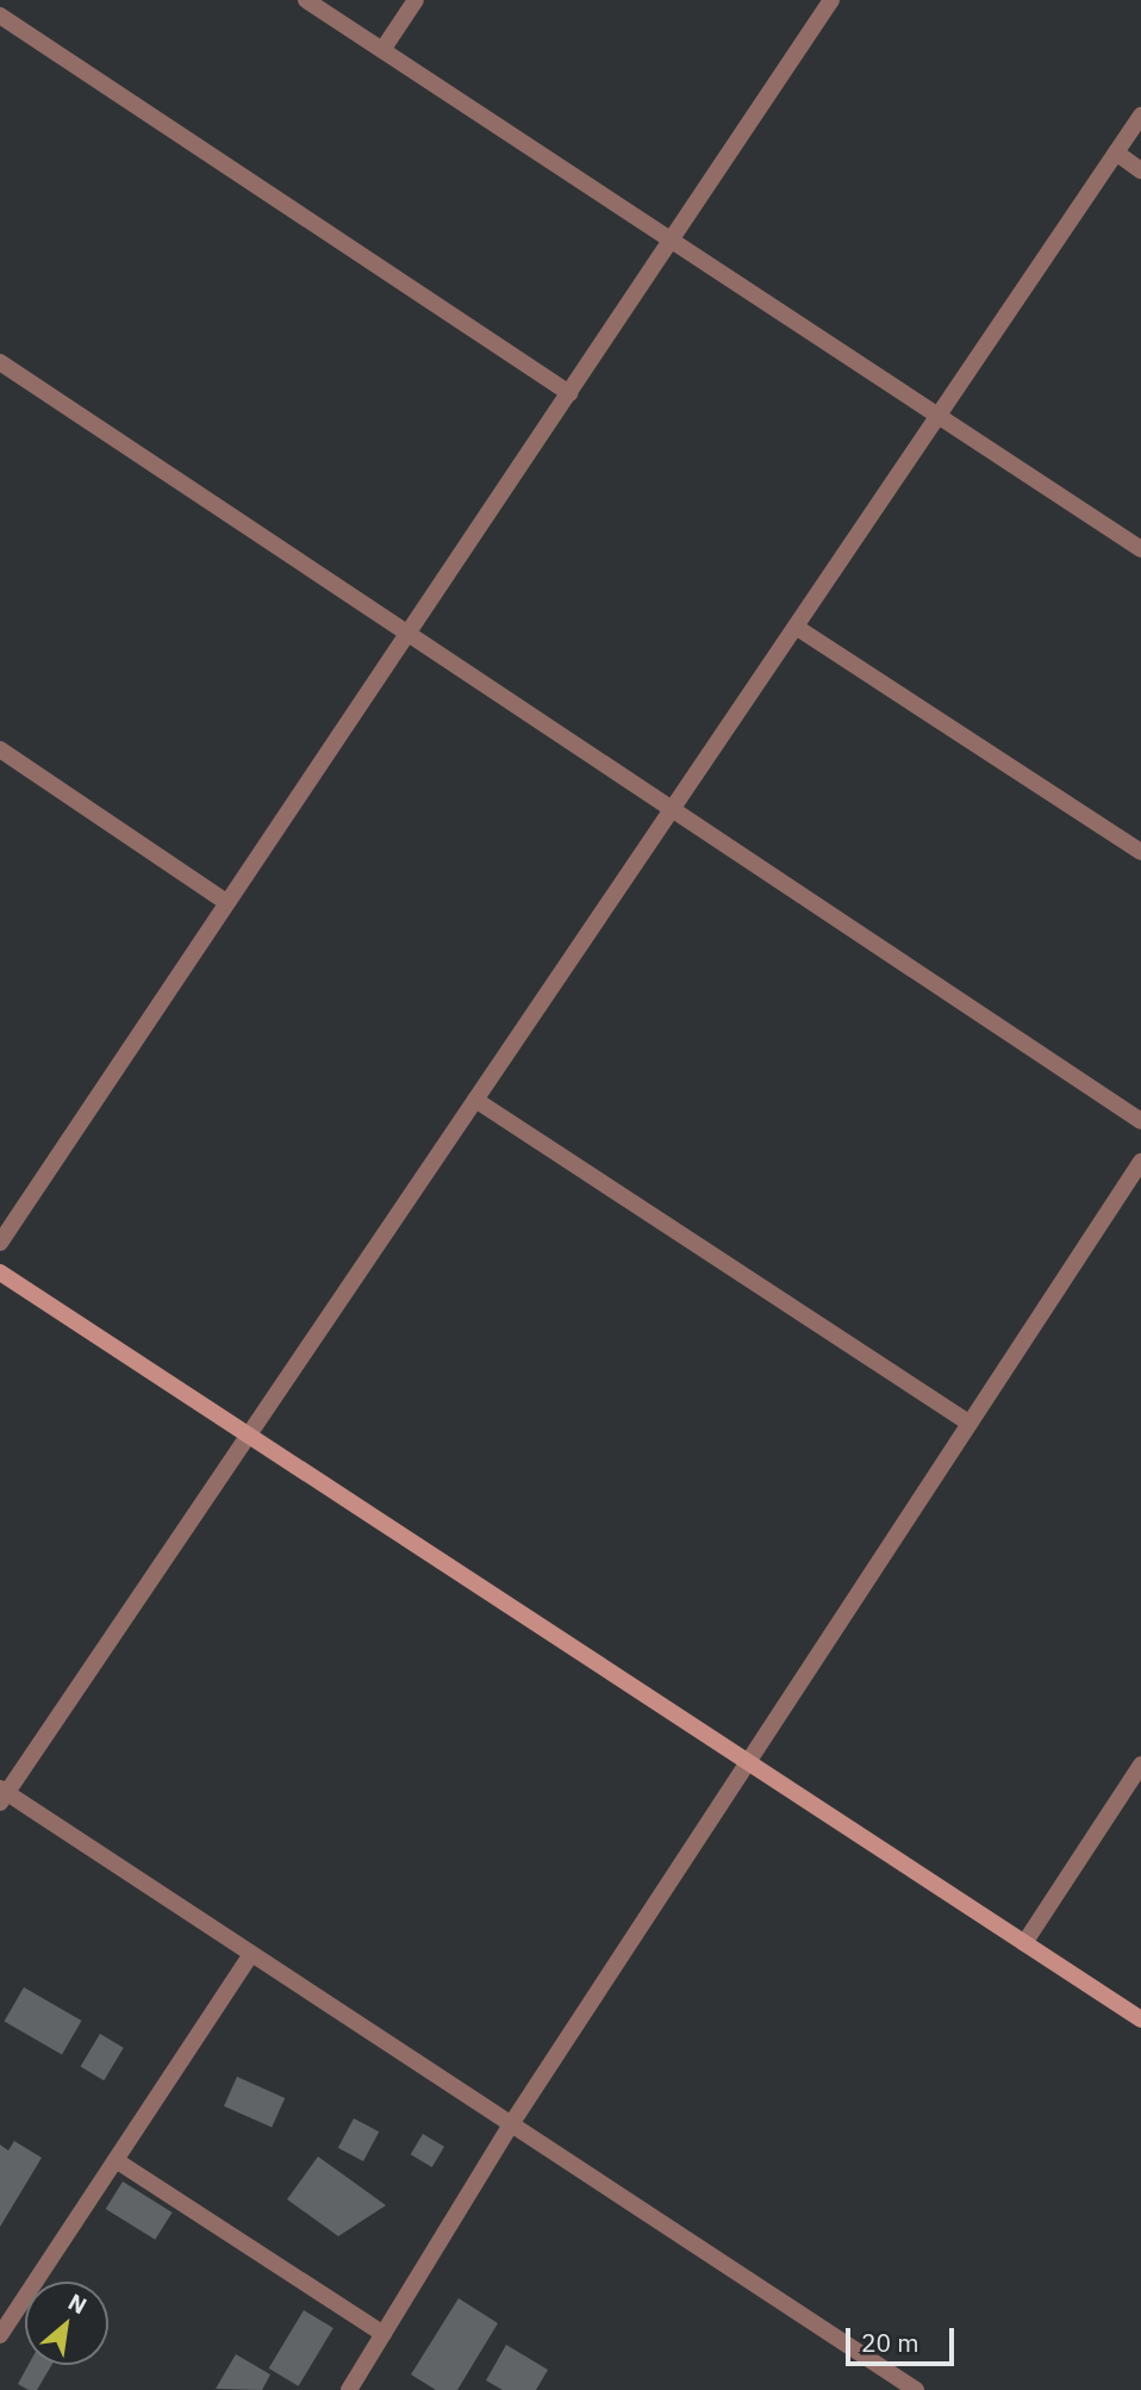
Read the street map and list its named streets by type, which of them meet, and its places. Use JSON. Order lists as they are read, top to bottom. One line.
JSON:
{"scale_bar":"20 m","north":"top right"}
